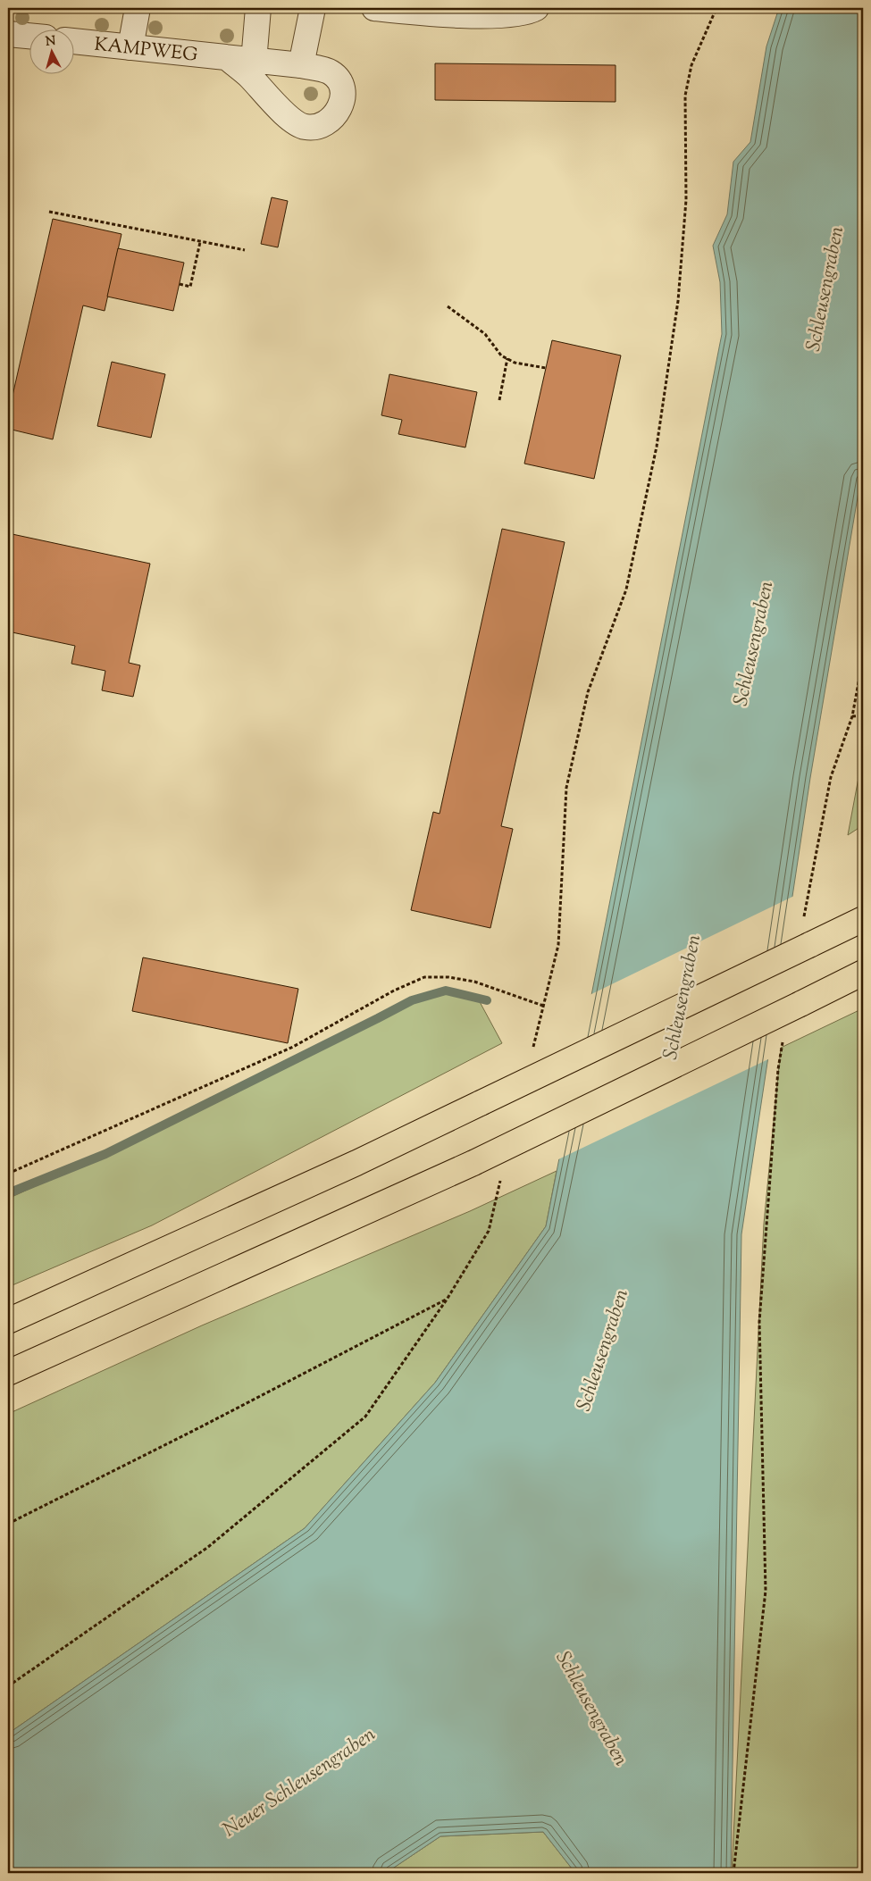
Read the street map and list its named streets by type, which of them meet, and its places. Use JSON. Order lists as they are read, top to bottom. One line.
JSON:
{"streets":{"street":["KAMPWEG"]},"water":["Schleusengraben","Neuer Schleusengraben"],"north":"top"}
